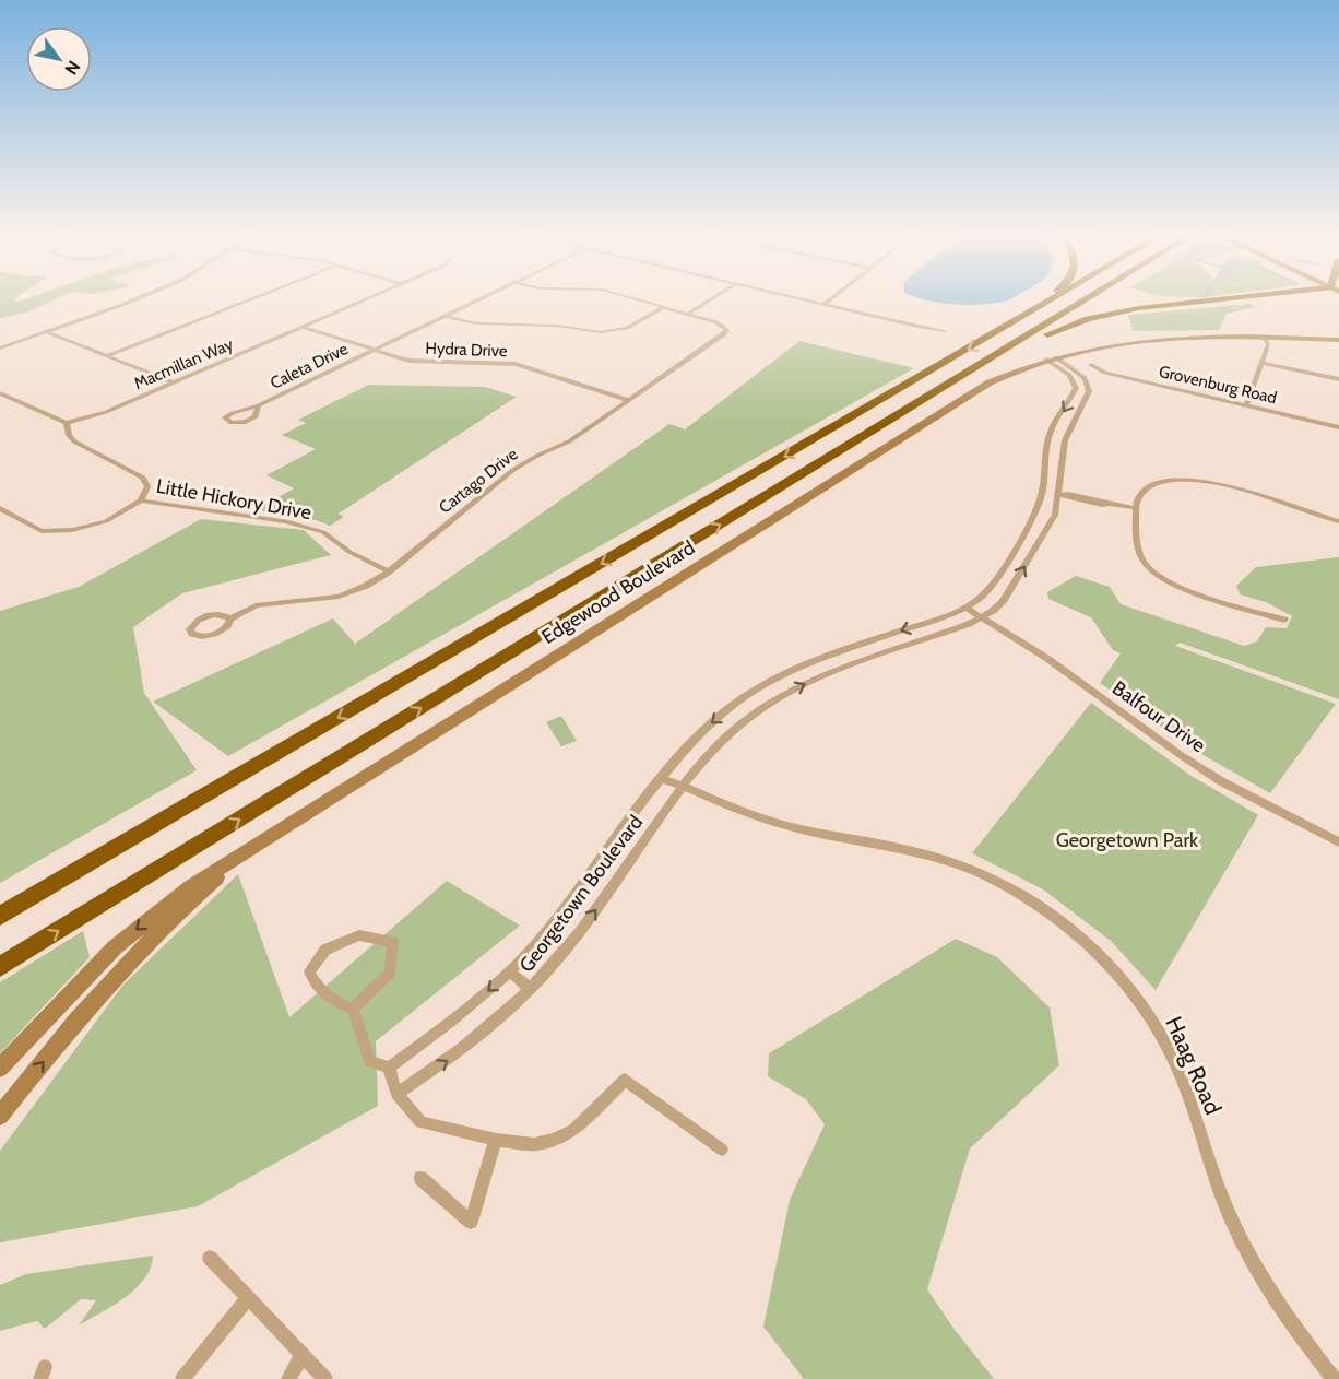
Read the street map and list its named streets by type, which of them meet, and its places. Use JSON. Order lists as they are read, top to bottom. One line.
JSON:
{"streets":{"street":["Hydra Drive","Macmillan Way","Caleta Drive","Grovenburg Road","Cartago Drive","Little Hickory Drive","Edgewood Boulevard","Balfour Drive","Georgetown Boulevard","Haag Road"]},"crossings":[["Hydra Drive","Macmillan Way"],["Hydra Drive","Caleta Drive"],["Hydra Drive","Cartago Drive"],["Cartago Drive","Little Hickory Drive"],["Edgewood Boulevard","Georgetown Boulevard"],["Balfour Drive","Georgetown Boulevard"],["Georgetown Boulevard","Haag Road"]],"parks":["Georgetown Park"],"north":"bottom right"}
